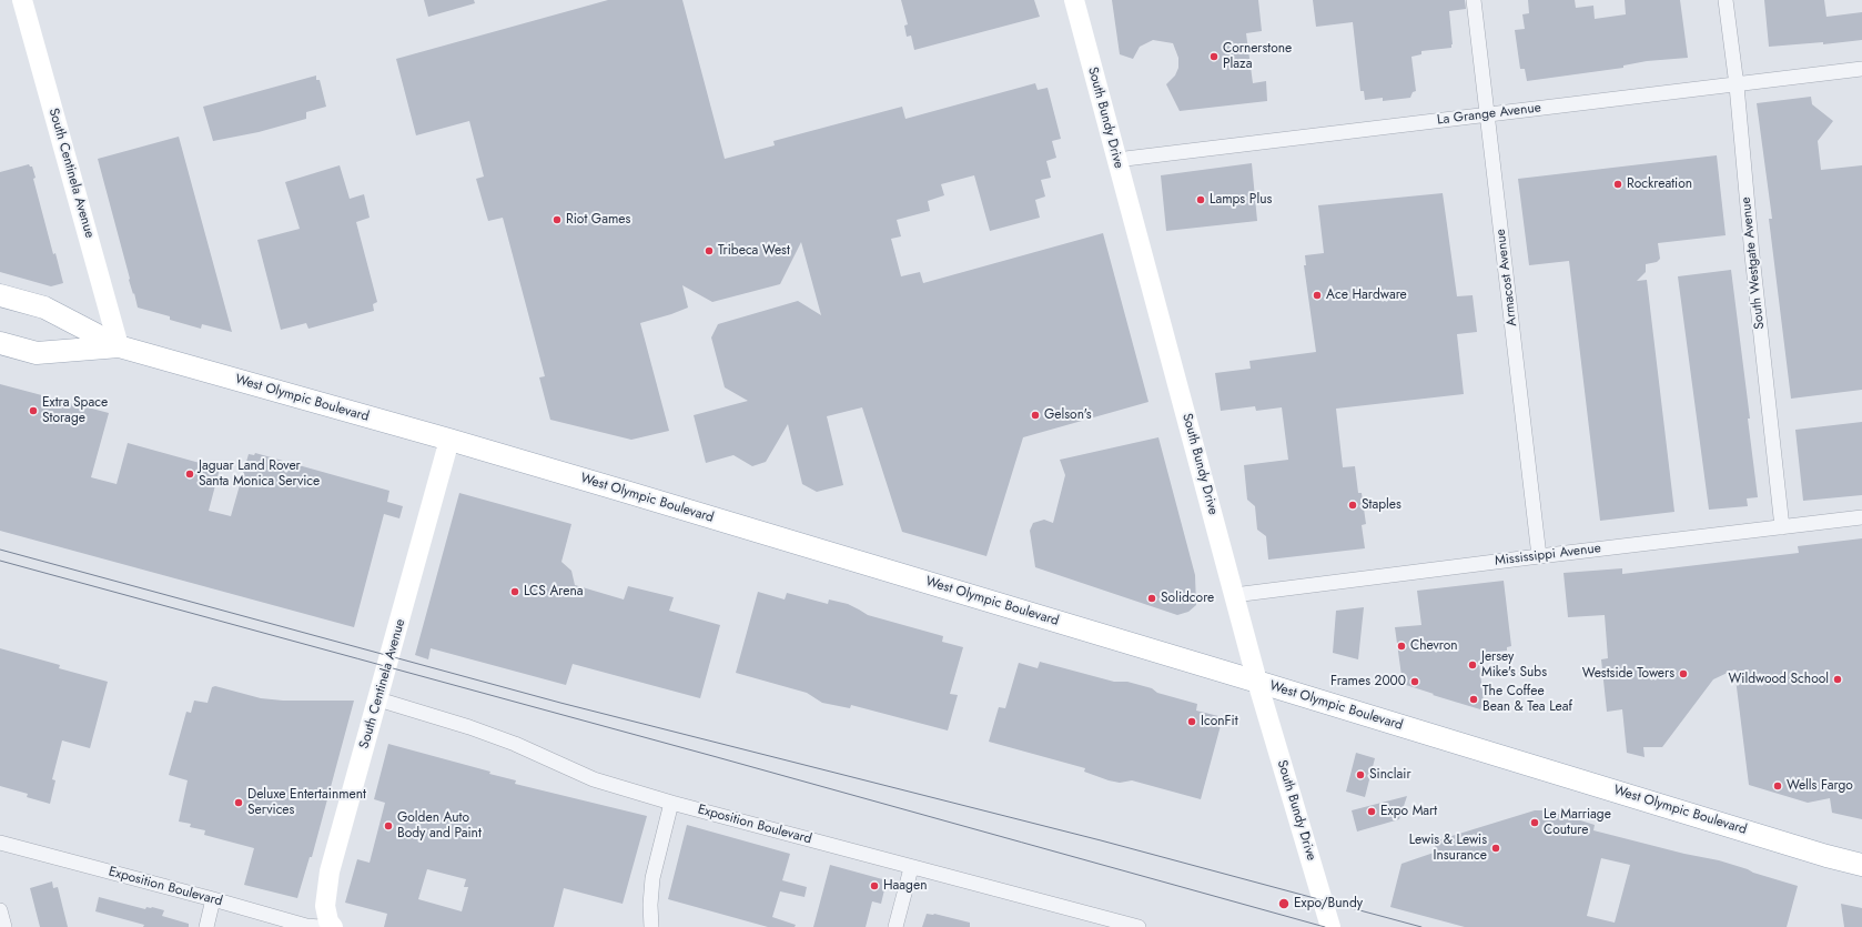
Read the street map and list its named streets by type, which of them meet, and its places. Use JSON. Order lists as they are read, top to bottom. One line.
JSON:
{"streets":{"main road":["South Bundy Drive","South Centinela Avenue","West Olympic Boulevard"],"street":["La Grange Avenue","South Westgate Avenue","Armacost Avenue","Mississippi Avenue","Exposition Boulevard"]},"crossings":[["La Grange Avenue","South Bundy Drive"],["La Grange Avenue","South Westgate Avenue"],["La Grange Avenue","Armacost Avenue"],["South Bundy Drive","West Olympic Boulevard"],["South Bundy Drive","Mississippi Avenue"],["South Centinela Avenue","West Olympic Boulevard"],["South Centinela Avenue","Exposition Boulevard"],["South Westgate Avenue","Mississippi Avenue"],["Armacost Avenue","Mississippi Avenue"]],"places":["Cornerstone Plaza","Rockreation","Lamps Plus","Riot Games","Tribeca West","Ace Hardware","Extra Space Storage","Gelson's","Jaguar Land Rover Santa Monica Service","Staples","LCS Arena","Solidcore","Chevron","Jersey Mike's Subs","Westside Towers","Wildwood School","Frames 2000","The Coffee Bean & Tea Leaf","IconFit","Sinclair","Wells Fargo","Deluxe Entertainment Services","Expo Mart","Le Marriage Couture","Golden Auto Body and Paint","Lewis & Lewis Insurance","Haagen","Expo/Bundy"]}
